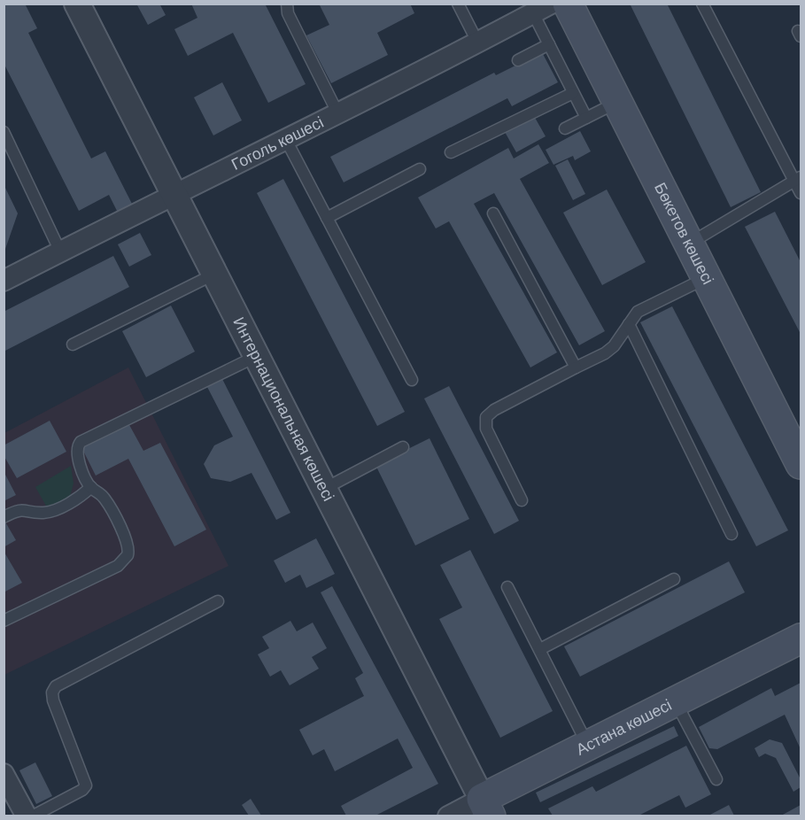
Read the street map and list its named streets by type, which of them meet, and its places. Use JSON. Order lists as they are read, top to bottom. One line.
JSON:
{"streets":{"main road":["Бөкетов көшесі","Астана көшесі"],"street":["Гоголь көшесі","Интернациональная көшесі"]},"crossings":[["Гоголь көшесі","Интернациональная көшесі"],["Интернациональная көшесі","Астана көшесі"]]}
